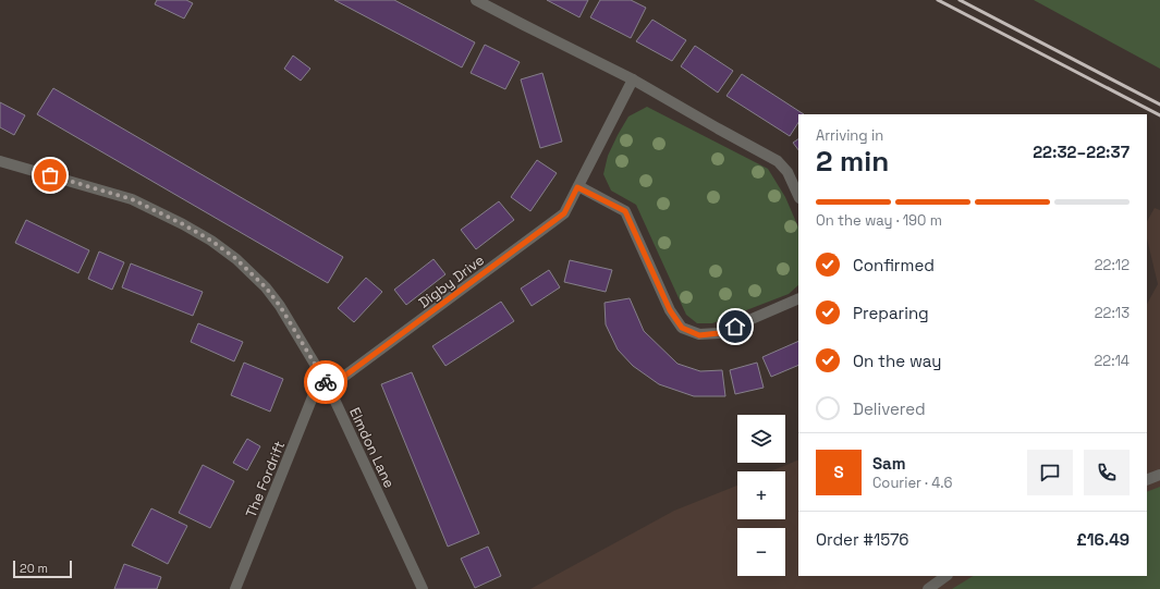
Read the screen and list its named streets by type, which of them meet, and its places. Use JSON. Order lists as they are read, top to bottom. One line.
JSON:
{"streets":{"street":["Digby Drive","Elmdon Lane","The Fordrift"]},"crossings":[["Digby Drive","Elmdon Lane"],["Digby Drive","The Fordrift"],["Elmdon Lane","The Fordrift"]],"scale_bar":"20 m","page":{"heading":["2 min","Arriving in","22:32–22:37"],"panel":["Sam","Courier · 4.6","Order #1576","£16.49"],"bar":"On the way · 190 m","list":[["Confirmed","22:12"],["Preparing","22:13"],["On the way","22:14"],"Delivered"],"map_buttons":["+","−"],"round":"S","scale":"20 m"}}
